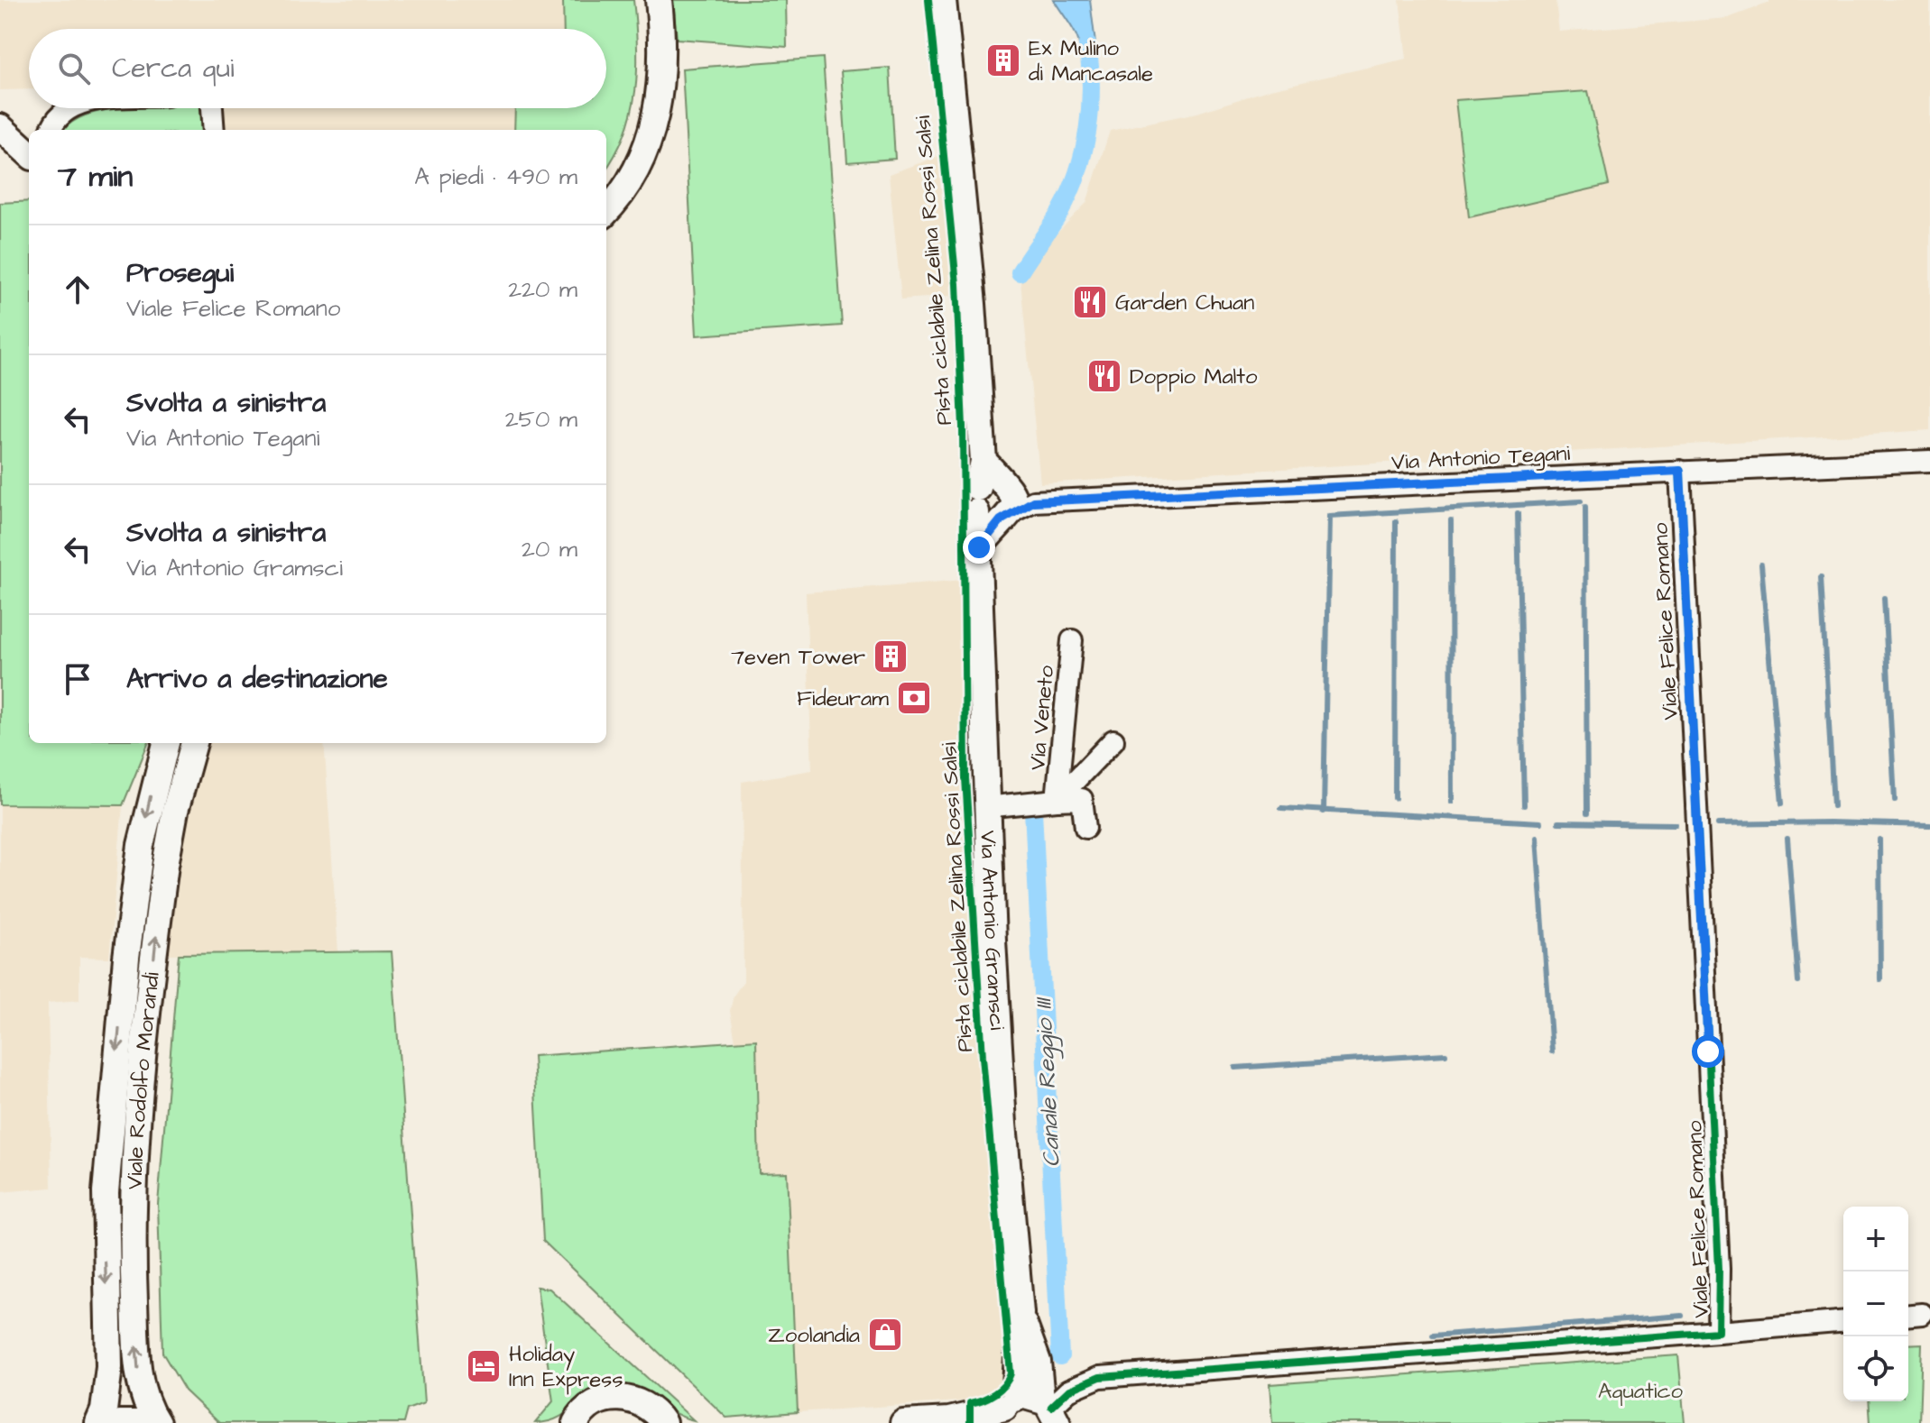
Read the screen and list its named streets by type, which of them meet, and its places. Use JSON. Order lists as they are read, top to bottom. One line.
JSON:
{"streets":{"street":["Via Antonio Tegani","Viale Felice Romano","Via Veneto","Via Antonio Gramsci","Viale Rodolfo Morandi"],"cycle path":["Pista ciclabile Zelina Rossi Salsi"]},"crossings":[["Via Antonio Tegani","Viale Felice Romano"],["Viale Felice Romano","Via Antonio Gramsci"],["Via Veneto","Via Antonio Gramsci"]],"water":["Canale Reggio III"],"parks":["Aquatico"],"places":{"building":["Ex Mulino di Mancasale","7even Tower"],"restaurant":["Garden Chuan","Doppio Malto"],"bank":["Fideuram"],"shop":["Zoolandia"],"hotel":["Holiday Inn Express"]},"page":{"search":"Cerca qui","heading":["7 min","A piedi · 490 m"],"list":[["Prosegui","Viale Felice Romano","220 m"],["Svolta a sinistra","Via Antonio Tegani","250 m"],["Svolta a sinistra","Via Antonio Gramsci","20 m"],"Arrivo a destinazione"],"map_buttons":["+","−"]}}
